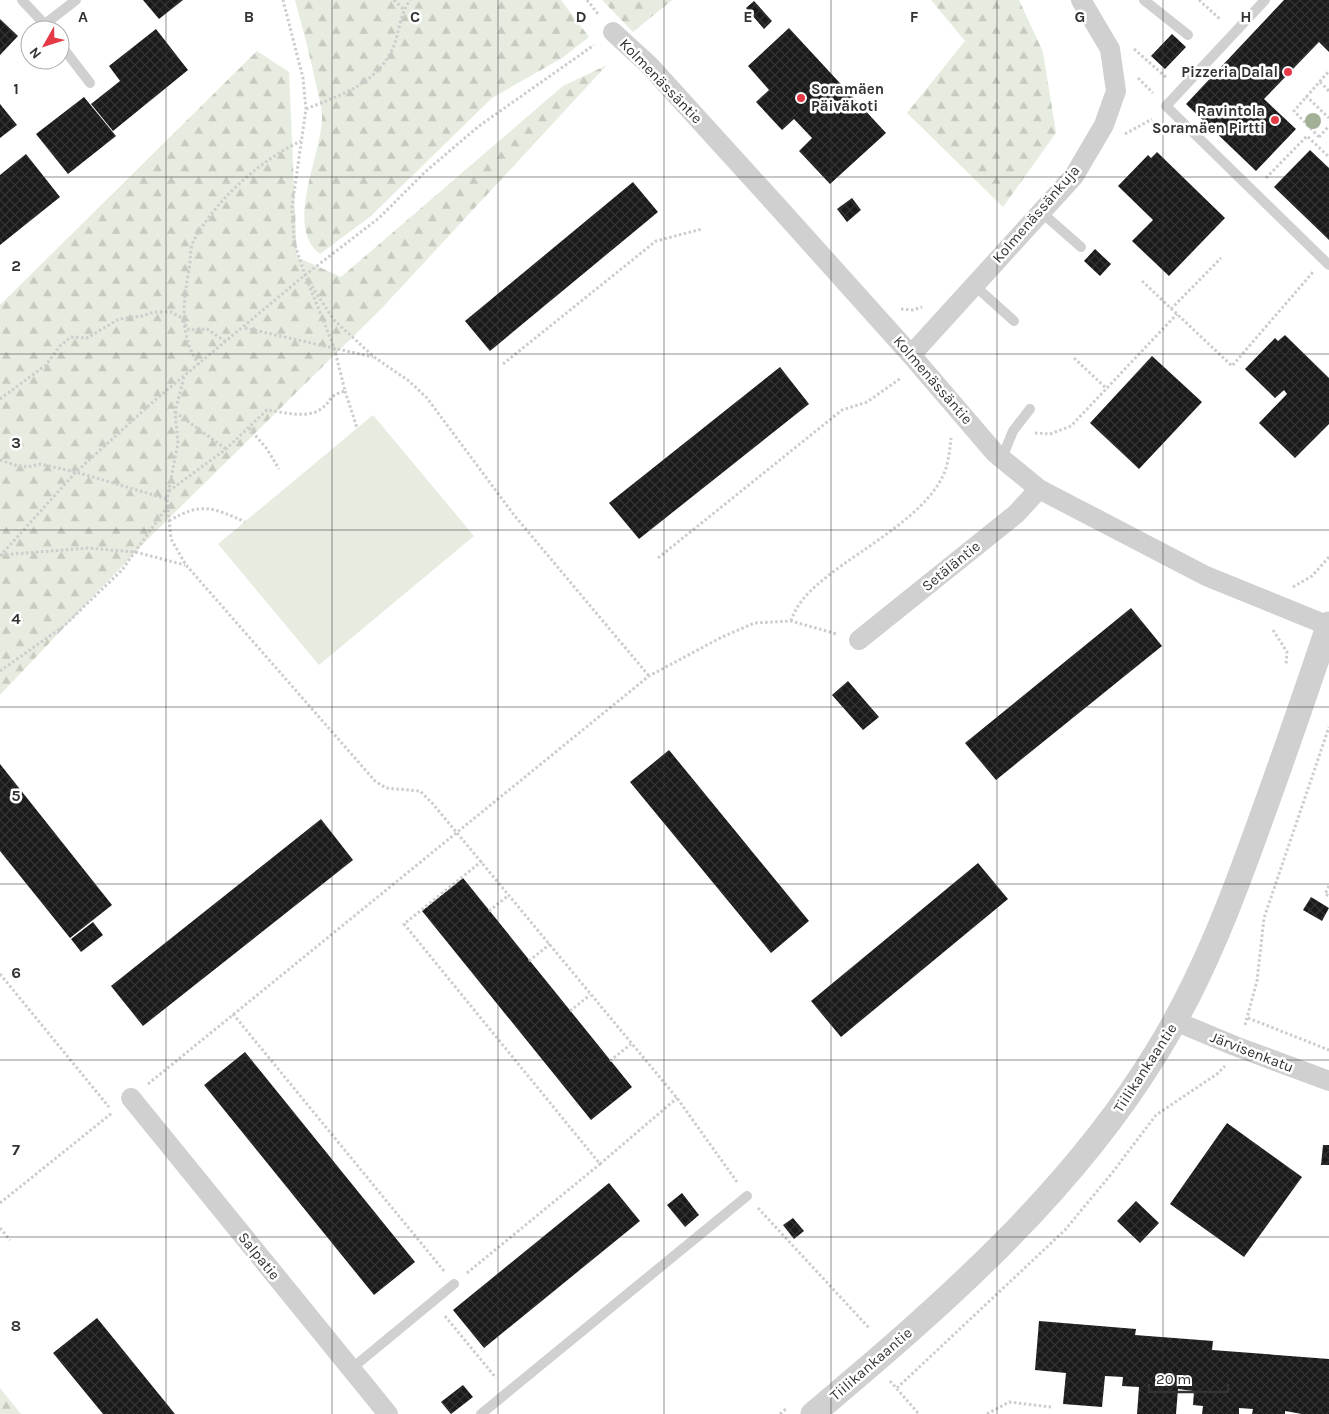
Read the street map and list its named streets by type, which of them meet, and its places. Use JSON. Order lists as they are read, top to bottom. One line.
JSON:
{"streets":{"street":["Kolmenässäntie","Kolmenässänkuja","Setäläntie","Järvisenkatu","Tiilikankaantie","Salpatie"]},"crossings":[["Kolmenässäntie","Kolmenässänkuja"],["Kolmenässäntie","Setäläntie"],["Kolmenässäntie","Tiilikankaantie"],["Järvisenkatu","Tiilikankaantie"]],"places":["Pizzeria Dalal","Soramäen Päiväkoti","Ravintola Soramäen Pirtti"],"scale_bar":"20 m","north":"bottom left","grid":{"columns":["A","B","C","D","E","F","G","H"],"rows":["1","2","3","4","5","6","7","8"]}}
